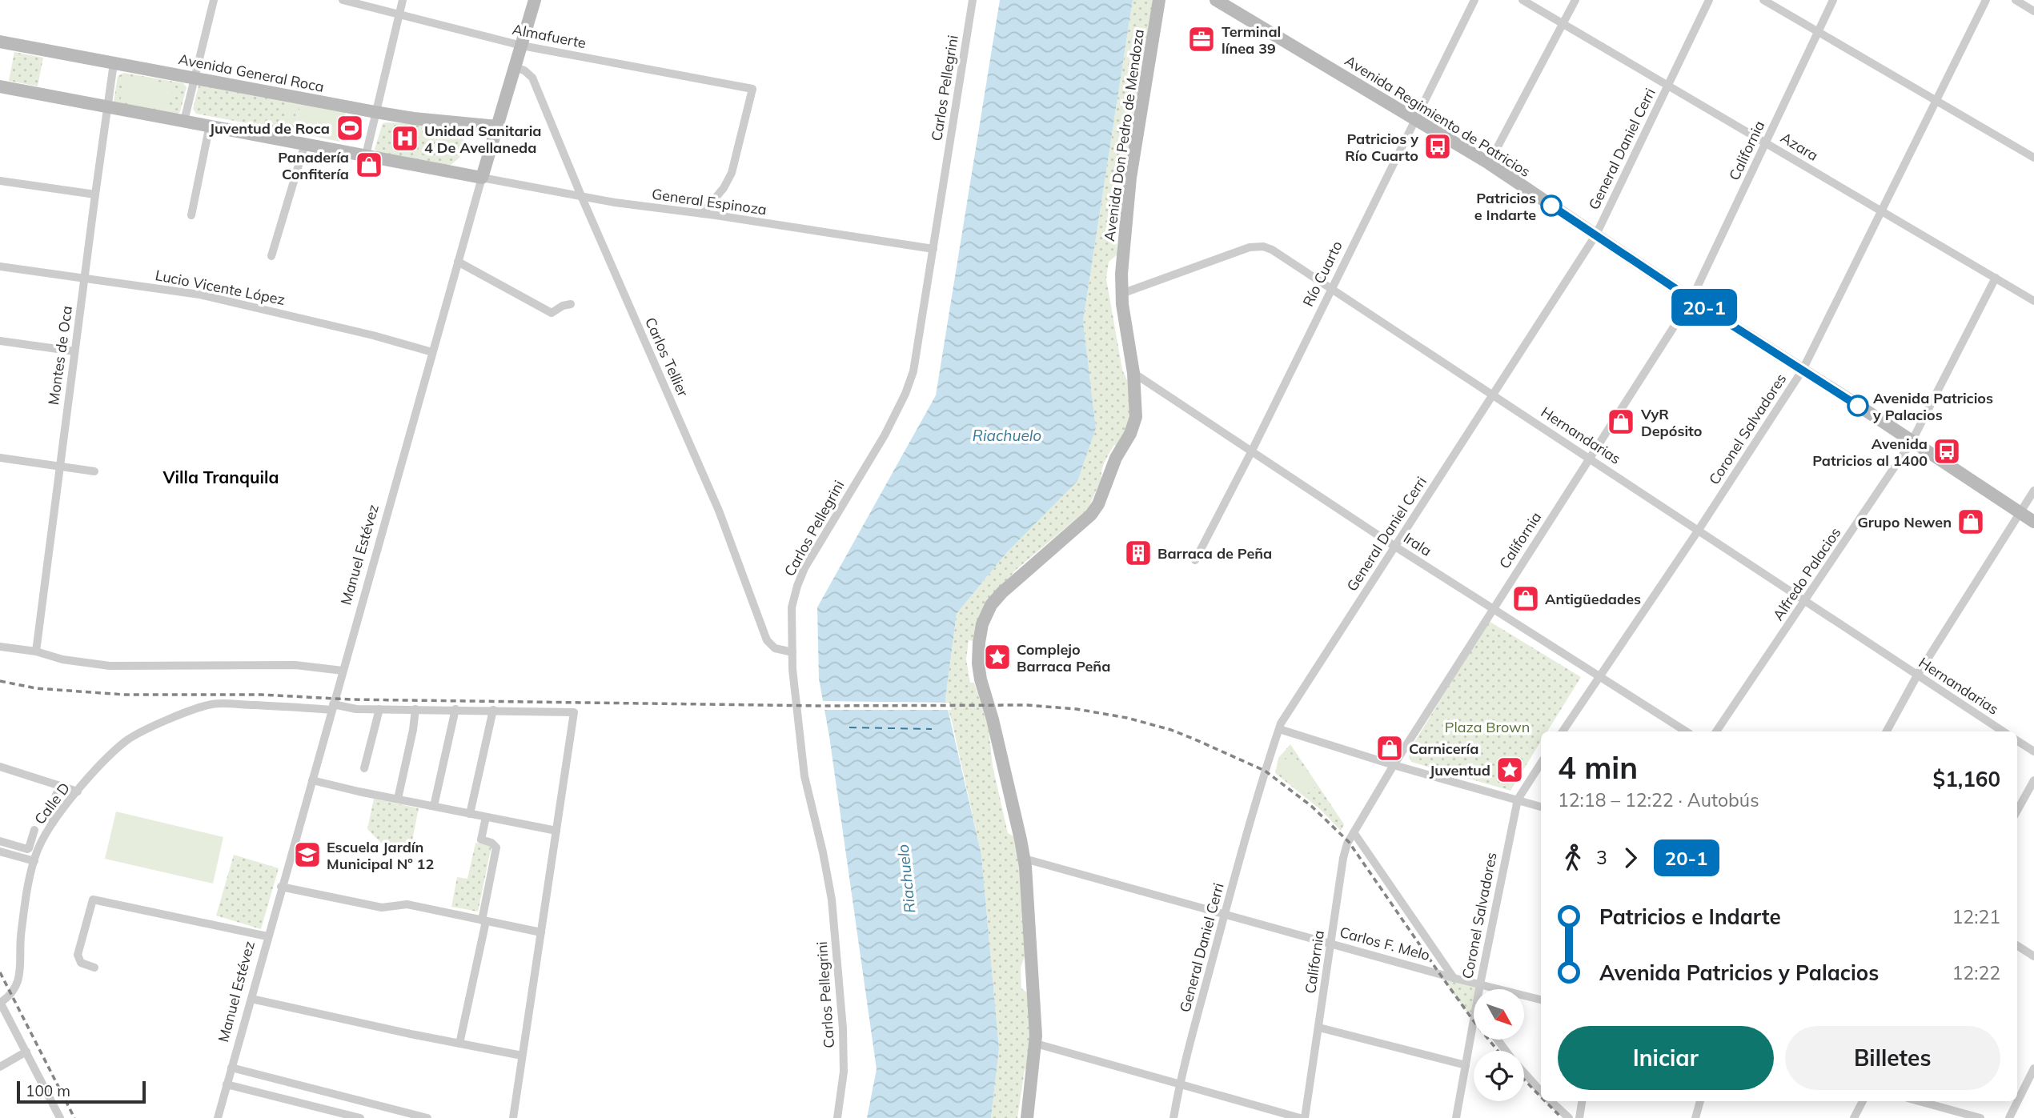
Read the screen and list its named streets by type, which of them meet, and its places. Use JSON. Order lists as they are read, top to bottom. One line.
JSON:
{"streets":{"main road":["Avenida General Roca","Avenida Regimiento de Patricios","Avenida Don Pedro de Mendoza","Manuel Estévez"],"street":["Almafuerte","Carlos Pellegrini","Azara","General Daniel Cerri","California","General Espinoza","Río Cuarto","Lucio Vicente López","Montes de Oca","Carlos Tellier","Coronel Salvadores","Hernandarias","Irala","Alfredo Palacios","Calle D","Carlos F. Melo"]},"crossings":[["Almafuerte","General Espinoza"],["Almafuerte","Manuel Estévez"],["Avenida General Roca","Montes de Oca"],["Avenida General Roca","Manuel Estévez"],["Carlos Pellegrini","General Espinoza"],["Carlos Pellegrini","Carlos Tellier"],["Avenida Regimiento de Patricios","General Daniel Cerri"],["Avenida Regimiento de Patricios","California"],["Avenida Regimiento de Patricios","Río Cuarto"],["Avenida Regimiento de Patricios","Coronel Salvadores"],["Avenida Regimiento de Patricios","Alfredo Palacios"],["Avenida Don Pedro de Mendoza","Hernandarias"],["Avenida Don Pedro de Mendoza","Irala"],["Avenida Don Pedro de Mendoza","Carlos F. Melo"],["Azara","General Daniel Cerri"],["Azara","California"],["Azara","Coronel Salvadores"],["Azara","Alfredo Palacios"],["General Daniel Cerri","Hernandarias"],["General Daniel Cerri","Irala"],["General Daniel Cerri","Carlos F. Melo"],["California","Hernandarias"],["California","Irala"],["California","Carlos F. Melo"],["General Espinoza","Carlos Tellier"],["General Espinoza","Manuel Estévez"],["Río Cuarto","Hernandarias"],["Río Cuarto","Irala"],["Lucio Vicente López","Montes de Oca"],["Lucio Vicente López","Manuel Estévez"],["Carlos Tellier","Manuel Estévez"],["Coronel Salvadores","Hernandarias"],["Coronel Salvadores","Irala"],["Coronel Salvadores","Carlos F. Melo"],["Hernandarias","Alfredo Palacios"],["Manuel Estévez","Calle D"]],"districts":["Villa Tranquila"],"water":["Riachuelo"],"parks":["Plaza Brown"],"places":{"office":["Terminal línea 39"],"sports":["Juventud de Roca"],"hospital":["Unidad Sanitaria 4 De Avellaneda"],"bus stop":["Patricios y Río Cuarto","Avenida Patricios al 1400"],"shop":["Panadería Confitería","VyR Depósito","Grupo Newen","Antigüedades","Carnicería"],"other":["Patricios e Indarte","Avenida Patricios y Palacios"],"building":["Barraca de Peña"],"place":["Complejo Barraca Peña","Juventud"],"school or university":["Escuela Jardín Municipal Nº 12"]},"lines":["bus line 20-1"],"scale_bar":"100 m","north":"bottom right","page":{"on_map":"20-1","heading":["4 min","12:18 – 12:22 · Autobús","$1,160"],"legs":["3","20-1"],"list":[{"name":"Patricios e Indarte","value":"12:21"},{"name":"Avenida Patricios y Palacios","value":"12:22"}],"buttons":["Iniciar","Billetes"],"scale":"100 m"}}
